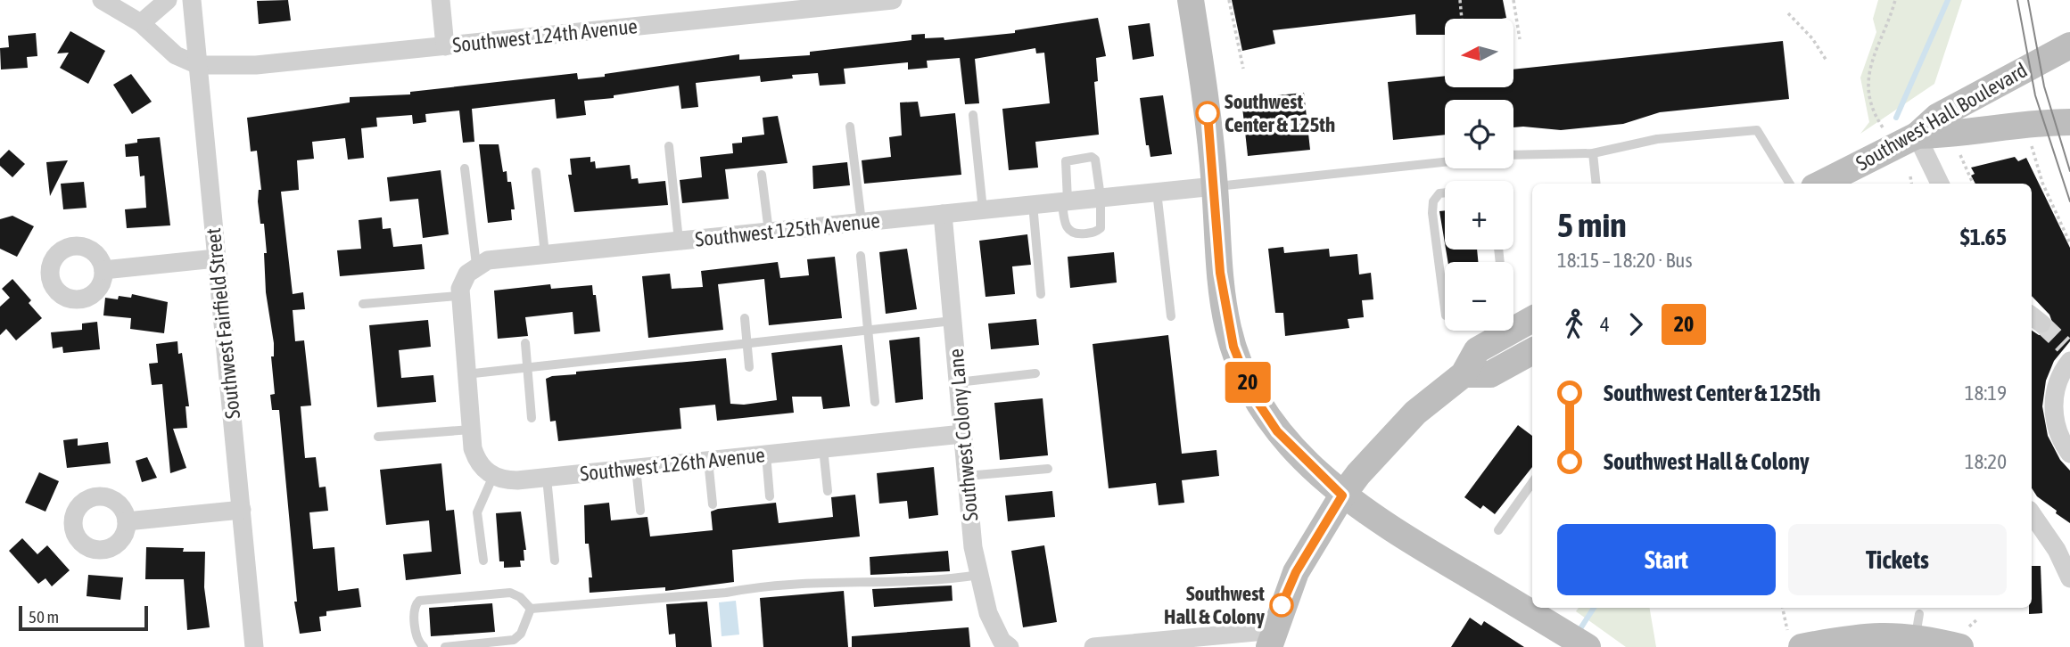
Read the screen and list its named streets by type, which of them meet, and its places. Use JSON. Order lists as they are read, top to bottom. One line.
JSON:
{"streets":{"street":["Southwest 124th Avenue","Southwest Hall Boulevard","Southwest 125th Avenue","Southwest Fairfield Street","Southwest Colony Lane","Southwest 126th Avenue"]},"crossings":[["Southwest 124th Avenue","Southwest Fairfield Street"],["Southwest 125th Avenue","Southwest Colony Lane"],["Southwest Colony Lane","Southwest 126th Avenue"]],"places":["Southwest Center & 125th","Southwest Hall & Colony"],"lines":["bus line 20"],"scale_bar":"50 m","north":"left","page":{"on_map":"20","map_buttons":["+","−"],"heading":["5 min","18:15 – 18:20 · Bus","$1.65"],"legs":["4","20"],"list":[{"name":"Southwest Center & 125th","value":"18:19"},{"name":"Southwest Hall & Colony","value":"18:20"}],"buttons":["Start","Tickets"],"scale":"50 m"}}
